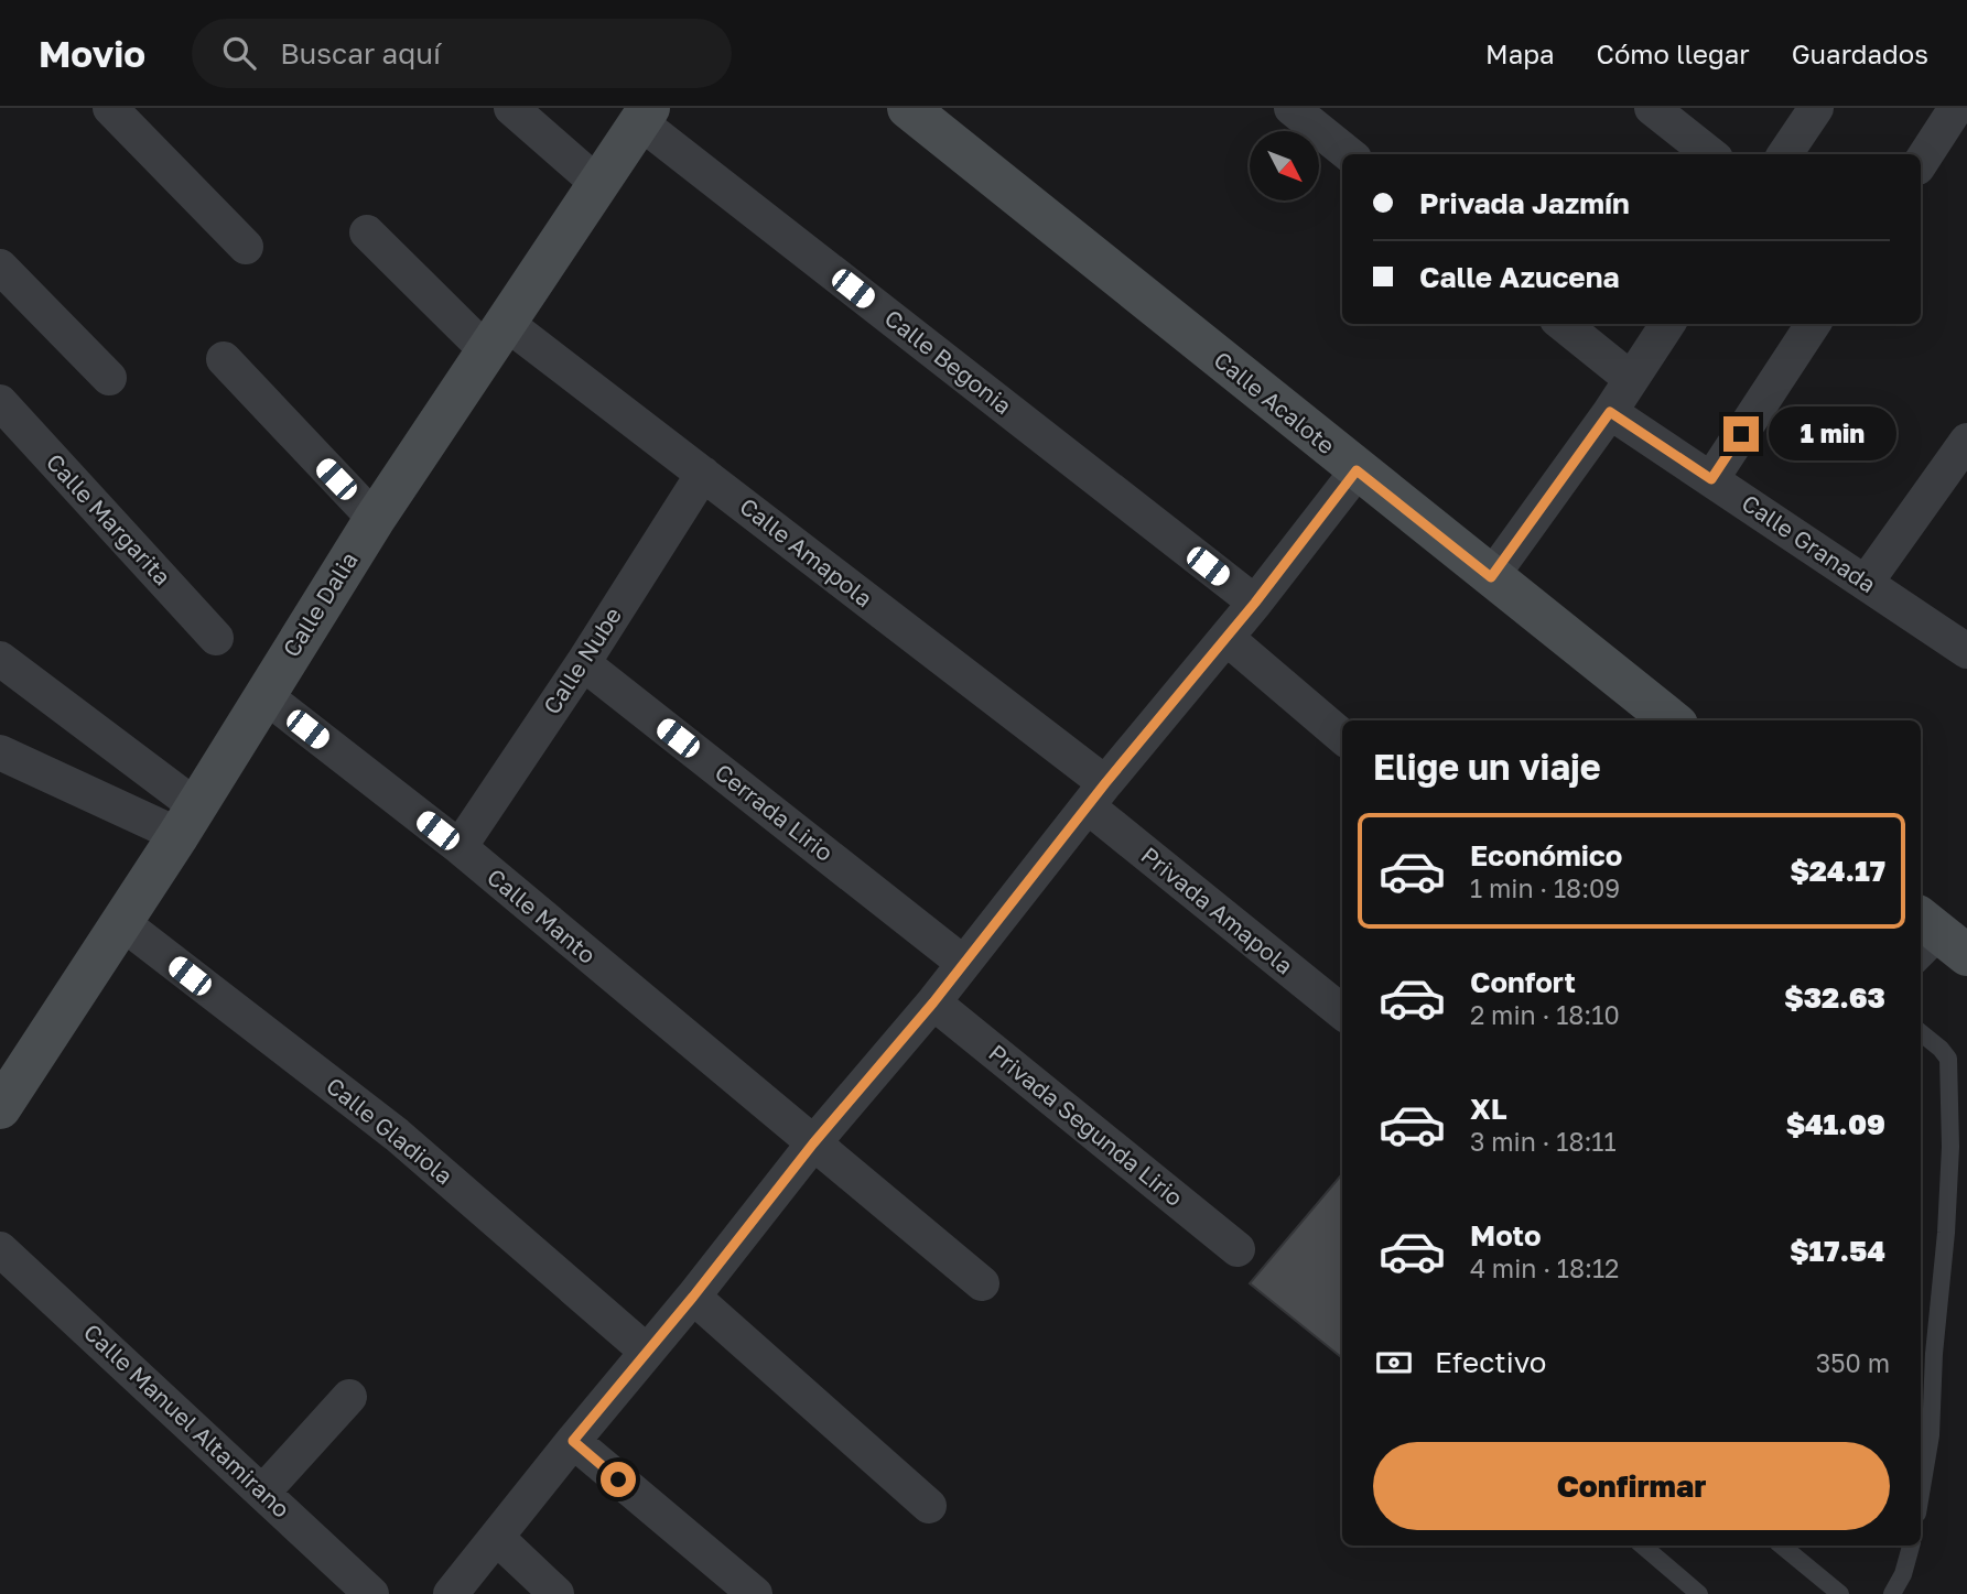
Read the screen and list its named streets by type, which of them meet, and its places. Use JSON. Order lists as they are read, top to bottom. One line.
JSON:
{"streets":{"street":["Calle Begonia","Calle Acalote","Calle Margarita","Calle Granada","Calle Amapola","Calle Dalia","Calle Nube","Cerrada Lirio","Privada Amapola","Calle Manto","Privada Segunda Lirio","Calle Gladiola","Calle Manuel Altamirano"]},"crossings":[["Calle Begonia","Calle Dalia"],["Calle Amapola","Calle Dalia"],["Calle Amapola","Calle Nube"],["Calle Amapola","Privada Amapola"],["Calle Dalia","Calle Manto"],["Calle Dalia","Calle Gladiola"],["Calle Nube","Cerrada Lirio"],["Calle Nube","Calle Manto"]],"north":"bottom right","page":{"header":"Movio","search":"Buscar aquí","nav":["Mapa","Cómo llegar","Guardados"],"banner":["Privada Jazmín","Calle Azucena"],"bubble":"1 min","heading":"Elige un viaje","list":[{"name":"Económico","note":"1 min · 18:09","value":"$24.17"},{"name":"Confort","note":"2 min · 18:10","value":"$32.63"},{"name":"XL","note":"3 min · 18:11","value":"$41.09"},{"name":"Moto","note":"4 min · 18:12","value":"$17.54"}],"pay":["Efectivo","350 m"],"buttons":"Confirmar"}}
